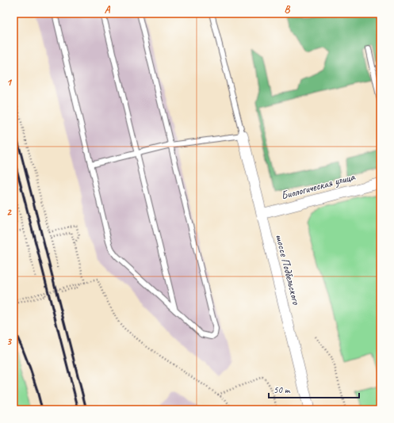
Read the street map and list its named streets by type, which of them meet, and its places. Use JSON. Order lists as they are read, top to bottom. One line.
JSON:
{"streets":{"street":["Биологическая улица","шоссе Подбельского"]},"crossings":[["Биологическая улица","шоссе Подбельского"]],"scale_bar":"50 m","grid":{"columns":["A","B"],"rows":["1","2","3"]}}
